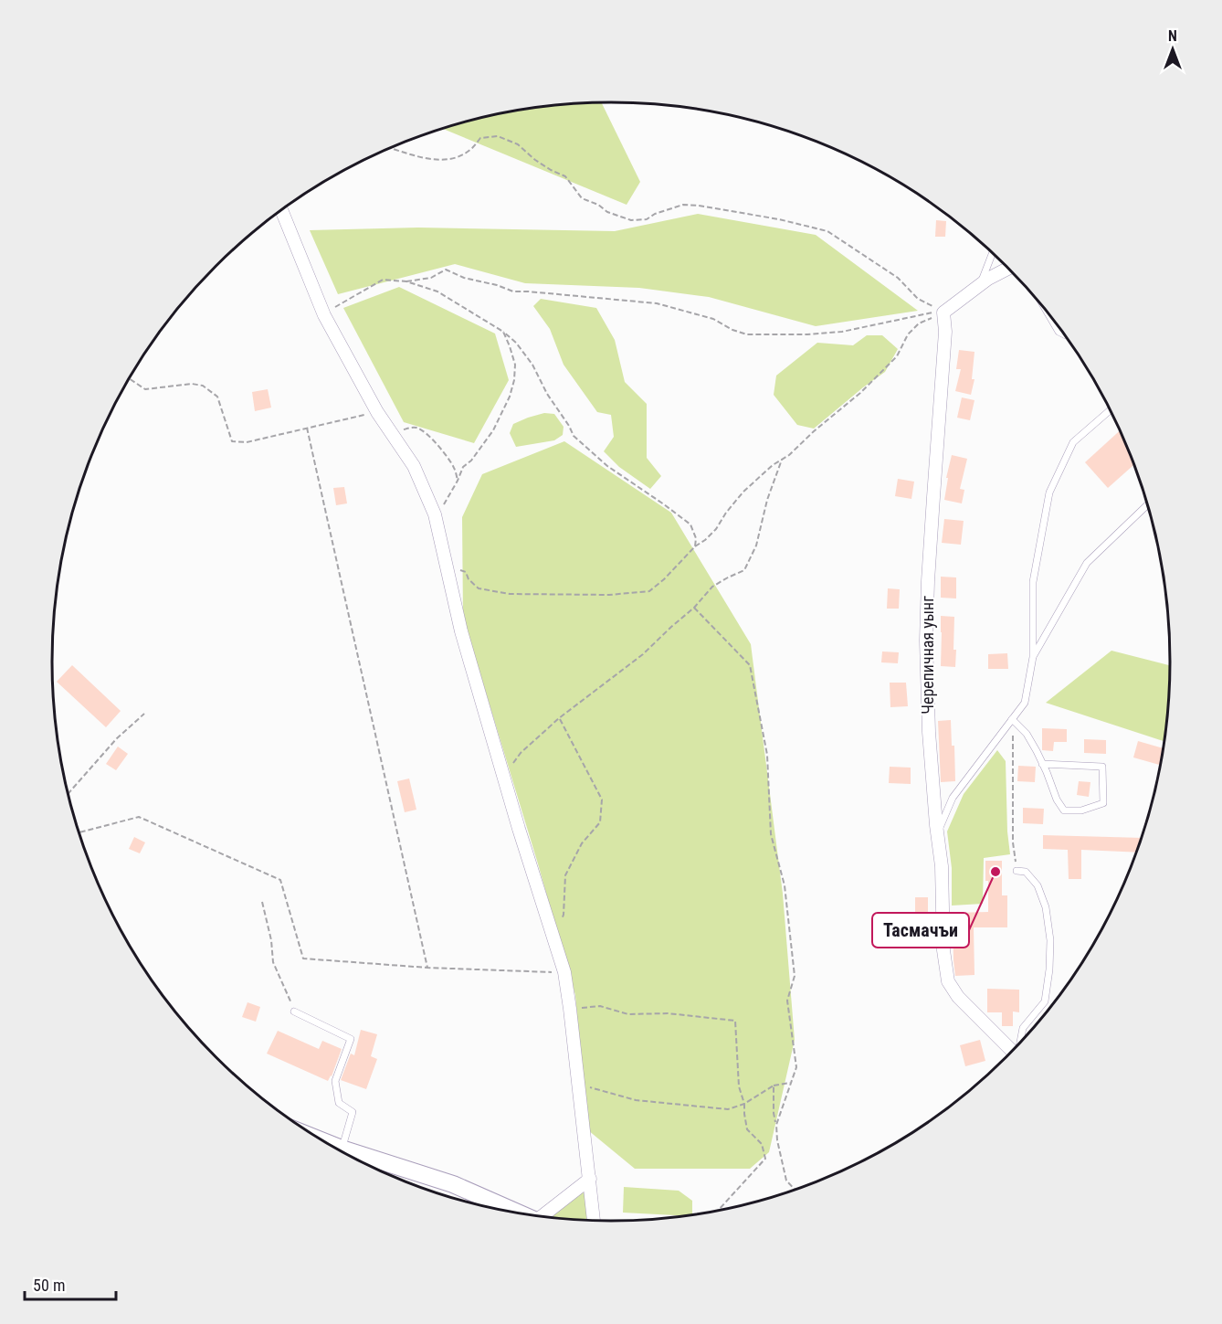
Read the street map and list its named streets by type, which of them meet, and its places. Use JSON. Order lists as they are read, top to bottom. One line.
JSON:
{"streets":{"street":["Черепичная уынг"]},"places":["Тасмачъи"],"scale_bar":"50 m","north":"top"}
